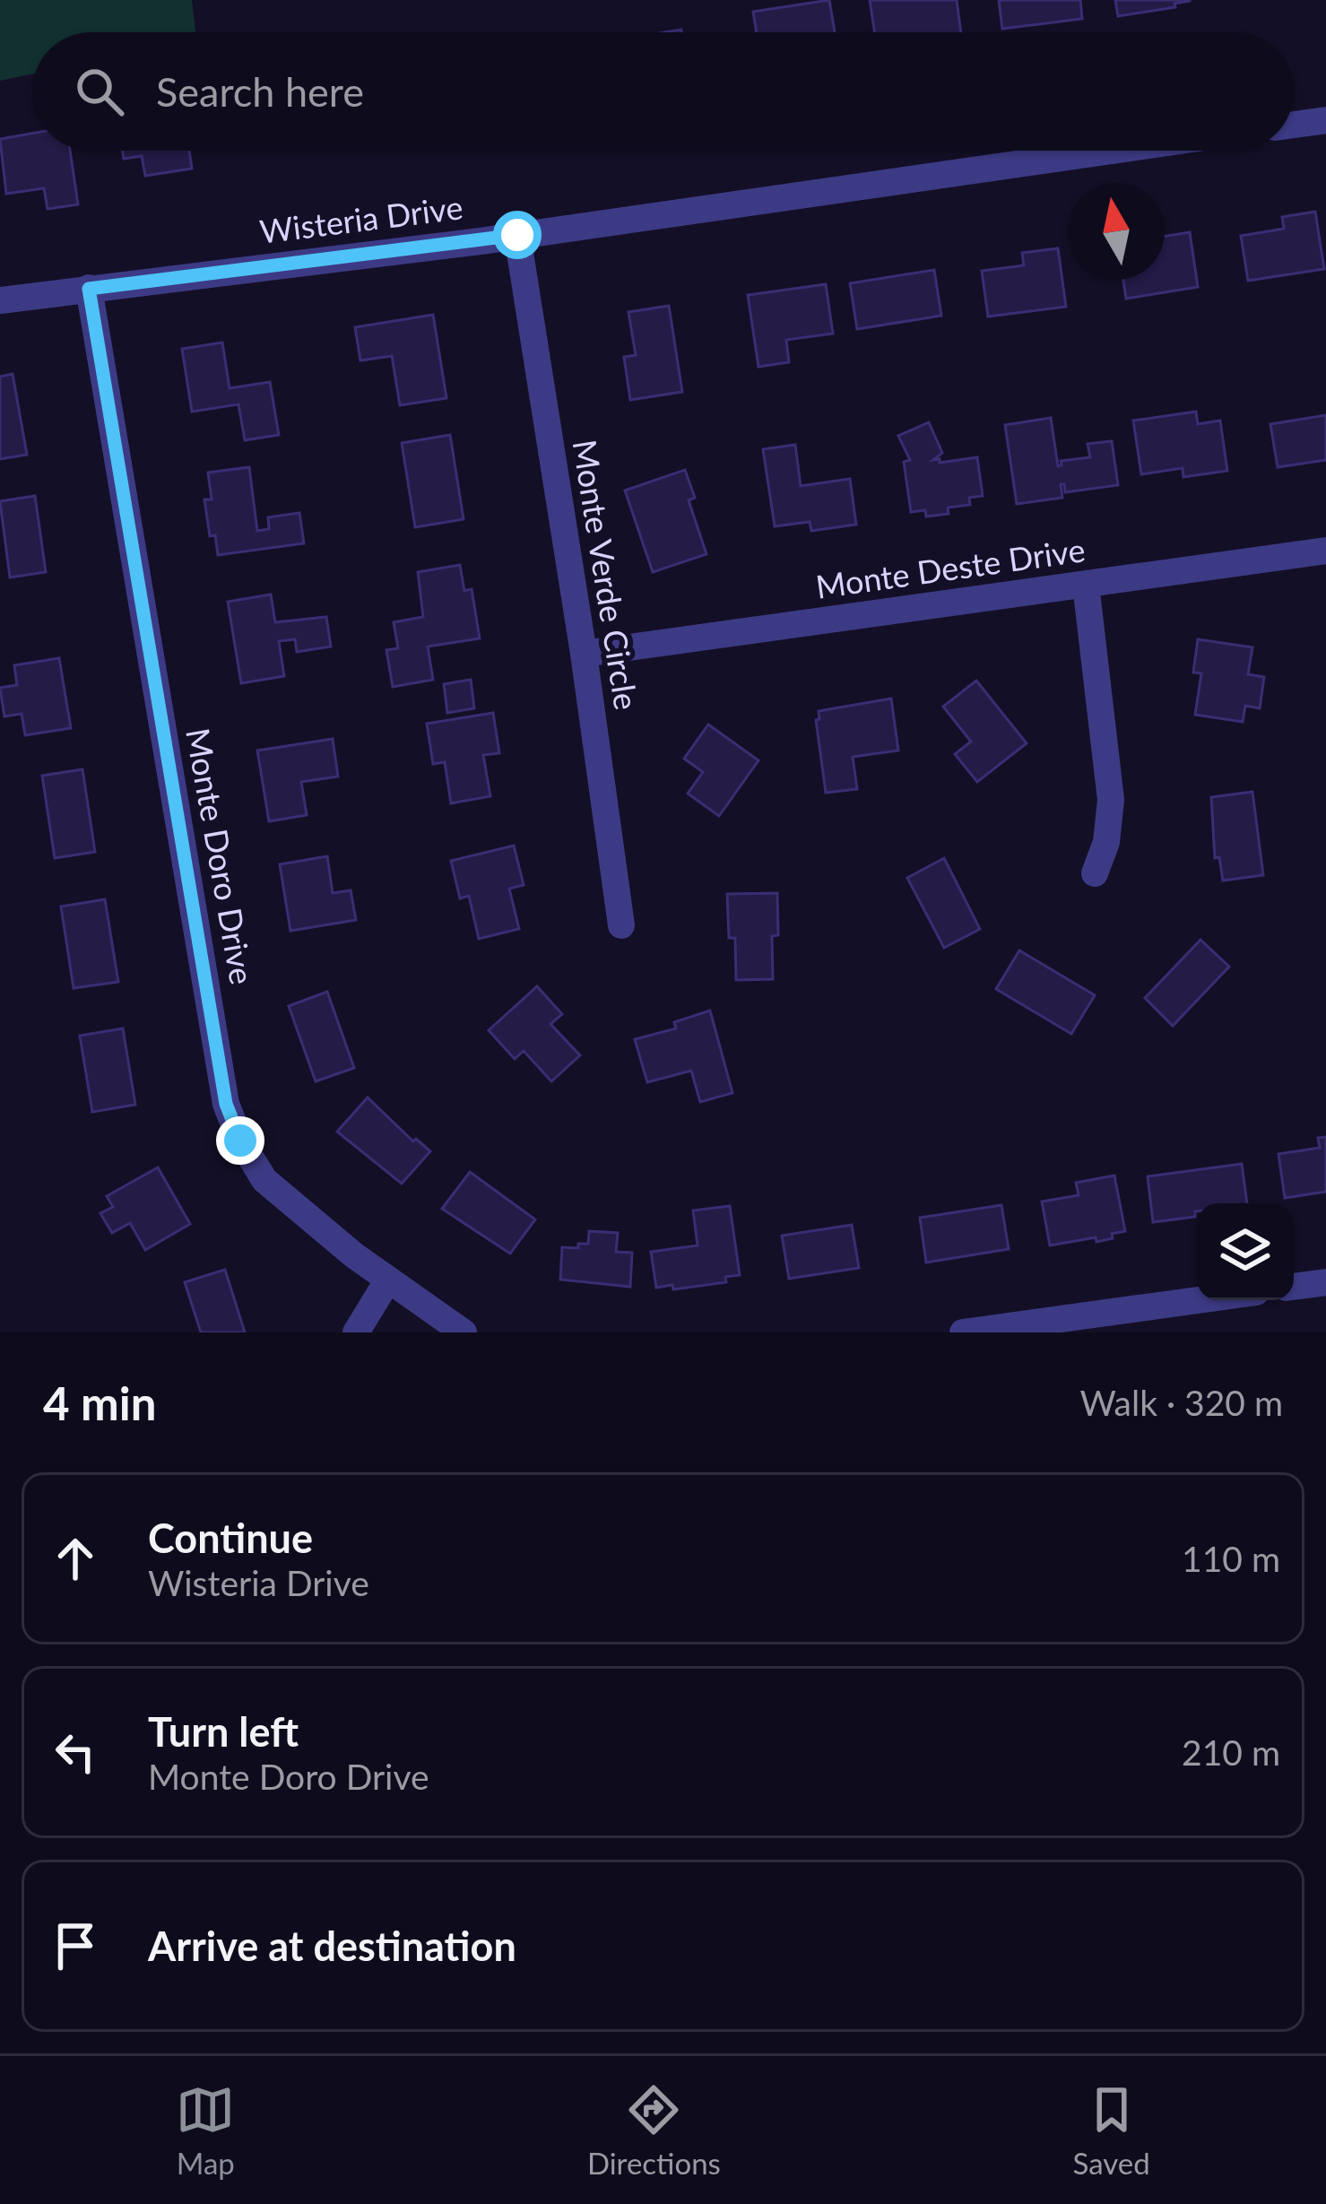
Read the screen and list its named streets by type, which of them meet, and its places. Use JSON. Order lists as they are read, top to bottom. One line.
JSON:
{"streets":{"street":["Wisteria Drive","Monte Deste Drive","Monte Verde Circle","Monte Doro Drive"]},"crossings":[["Wisteria Drive","Monte Verde Circle"],["Wisteria Drive","Monte Doro Drive"],["Monte Deste Drive","Monte Verde Circle"]],"north":"top","page":{"search":"Search here","heading":["4 min","Walk · 320 m"],"list":[["Continue","Wisteria Drive","110 m"],["Turn left","Monte Doro Drive","210 m"],"Arrive at destination"],"nav":["Map","Directions","Saved"]}}
